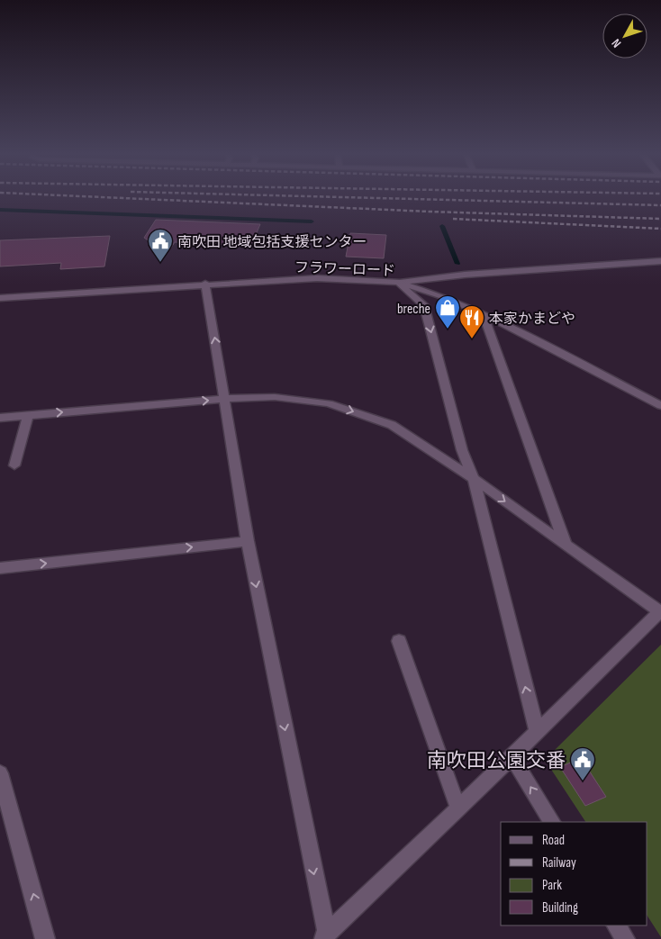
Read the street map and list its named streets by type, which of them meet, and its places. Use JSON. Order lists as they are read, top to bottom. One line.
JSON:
{"streets":{"street":["フラワーロード"]},"places":{"public building":["南吹田 地域包括支援センター","南吹田公園交番"],"shop":["breche"],"restaurant":["本家かまどや"]},"legend":["Road","Railway","Park","Building"],"north":"bottom left"}
